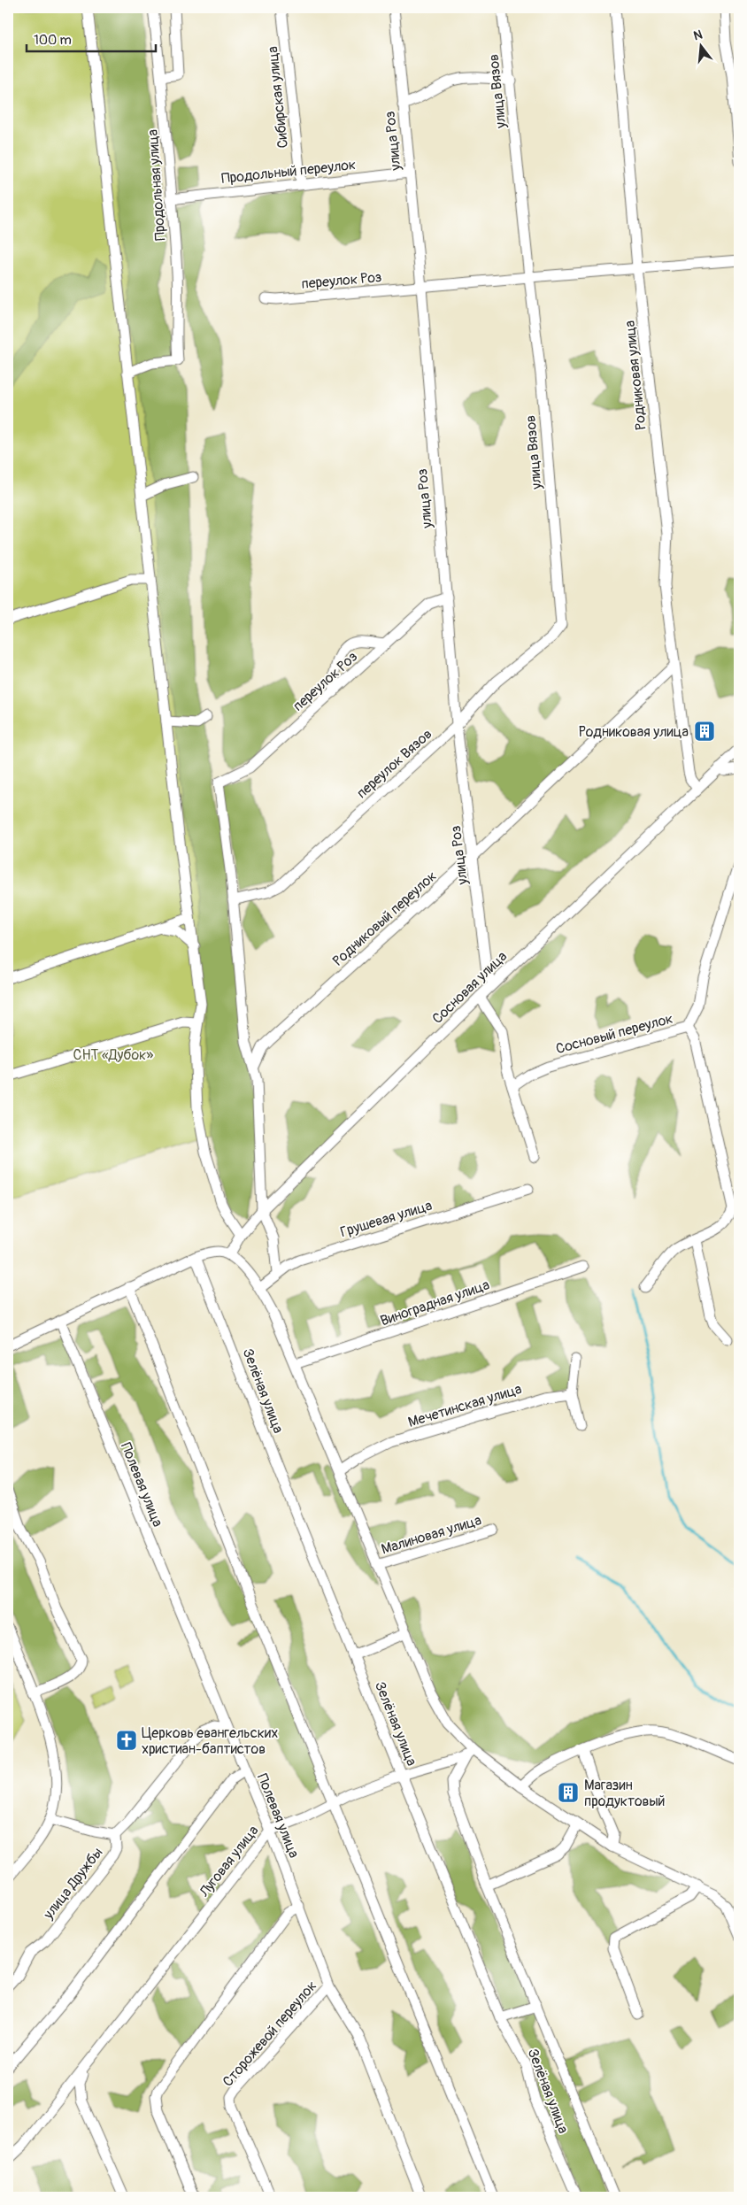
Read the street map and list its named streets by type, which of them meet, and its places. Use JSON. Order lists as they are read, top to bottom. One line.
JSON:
{"streets":{"street":["улица Вязов","Сибирская улица","улица Роз","Продольный переулок","Продольная улица","переулок Роз","Родниковая улица","переулок Вязов","Родниковый переулок","Сосновая улица","Сосновый переулок","Грушевая улица","Виноградная улица","Зелёная улица","Мечетинская улица","Полевая улица","Малиновая улица","Луговая улица","улица Дружбы","Сторожевой переулок"]},"crossings":[["улица Вязов","переулок Роз"],["улица Вязов","переулок Вязов"],["Сибирская улица","Продольный переулок"],["улица Роз","Продольный переулок"],["улица Роз","переулок Роз"],["улица Роз","переулок Вязов"],["улица Роз","Родниковый переулок"],["улица Роз","Сосновая улица"],["Продольный переулок","Продольная улица"],["переулок Роз","переулок Вязов"],["Родниковая улица","Родниковый переулок"],["Родниковая улица","Сосновая улица"],["Зелёная улица","Луговая улица"],["Полевая улица","Луговая улица"],["Полевая улица","улица Дружбы"],["Полевая улица","Сторожевой переулок"]],"parks":["СНТ «Дубок»"],"places":{"building":["Родниковая улица","Магазин продуктовый"],"church":["Церковь евангельских христиан-баптистов"]},"scale_bar":"100 m","north":"top"}
